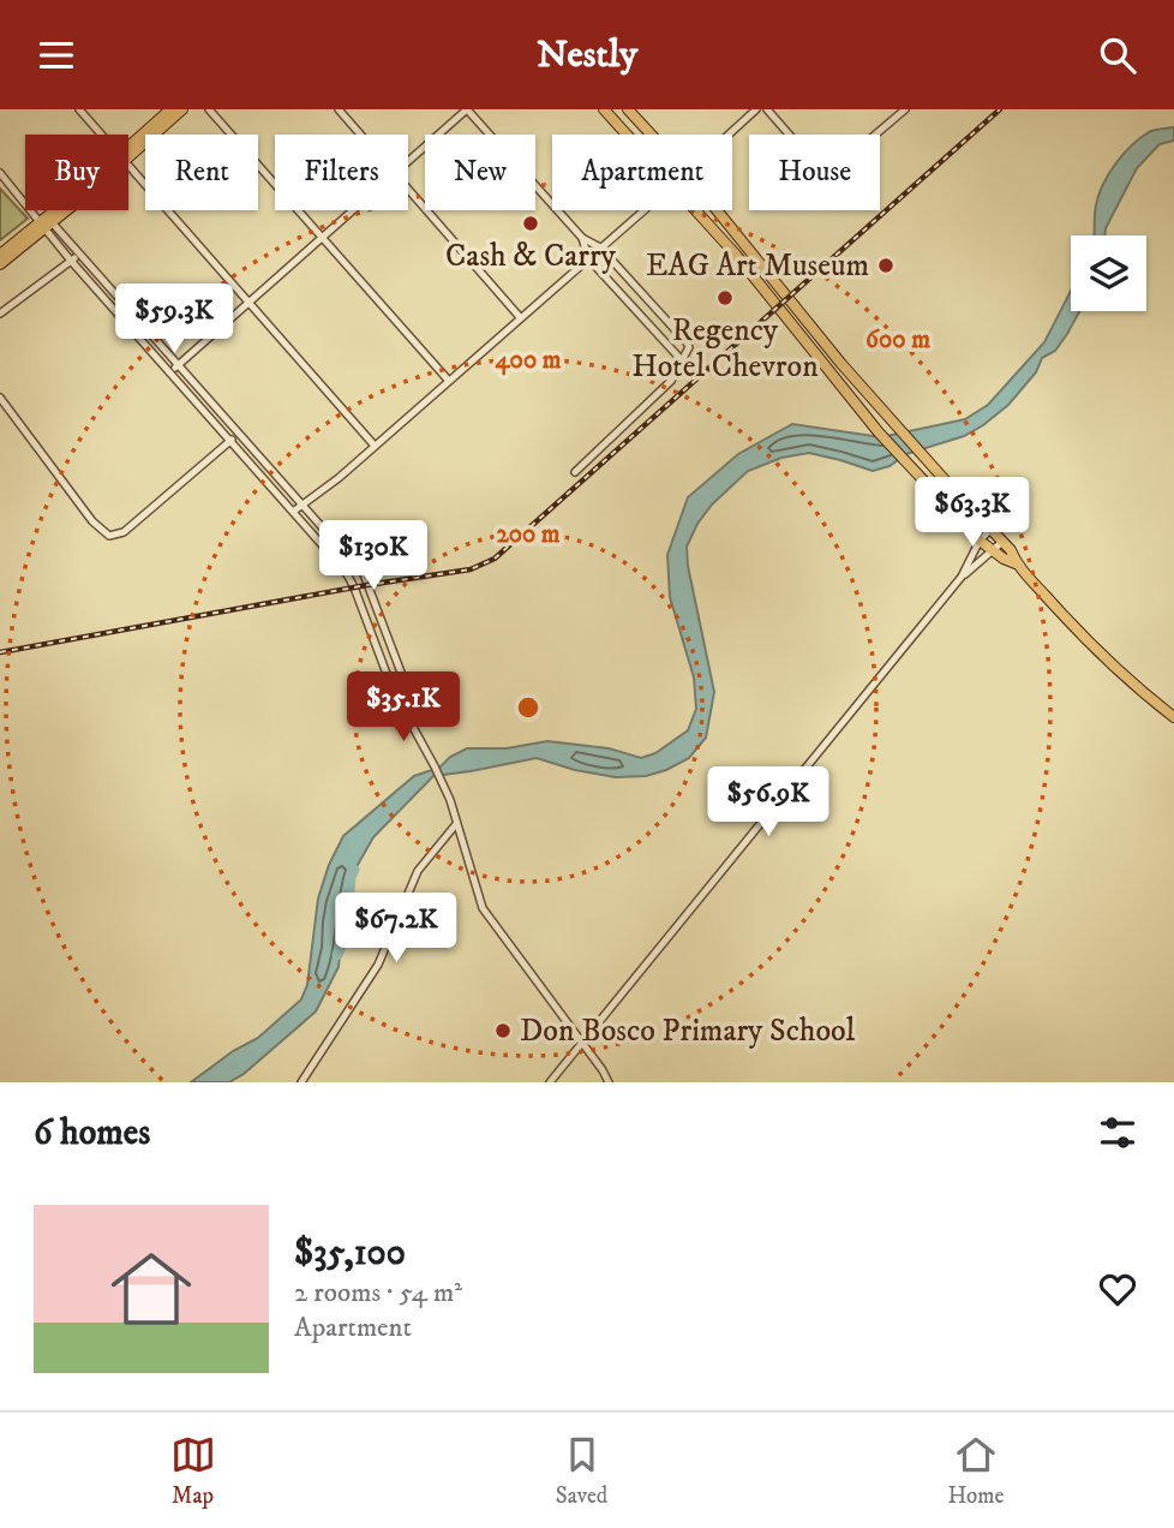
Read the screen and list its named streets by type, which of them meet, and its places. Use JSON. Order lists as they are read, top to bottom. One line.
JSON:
{"places":["Cash & Carry","EAG Art Museum","Regency Hotel Chevron","Don Bosco Primary School"],"page":{"header":"Nestly","chip":["Buy","Rent","Filters","New","Apartment","House"],"price":["$59.3K","$63.3K","$130K","$35.1K","$56.9K","$67.2K"],"heading":"6 homes","list":[{"name":"$35,100","note":"2 rooms · 54 m² · Apartment"}],"tabs":["Map","Saved","Home"]},"rings":["600 m","400 m","200 m"]}
